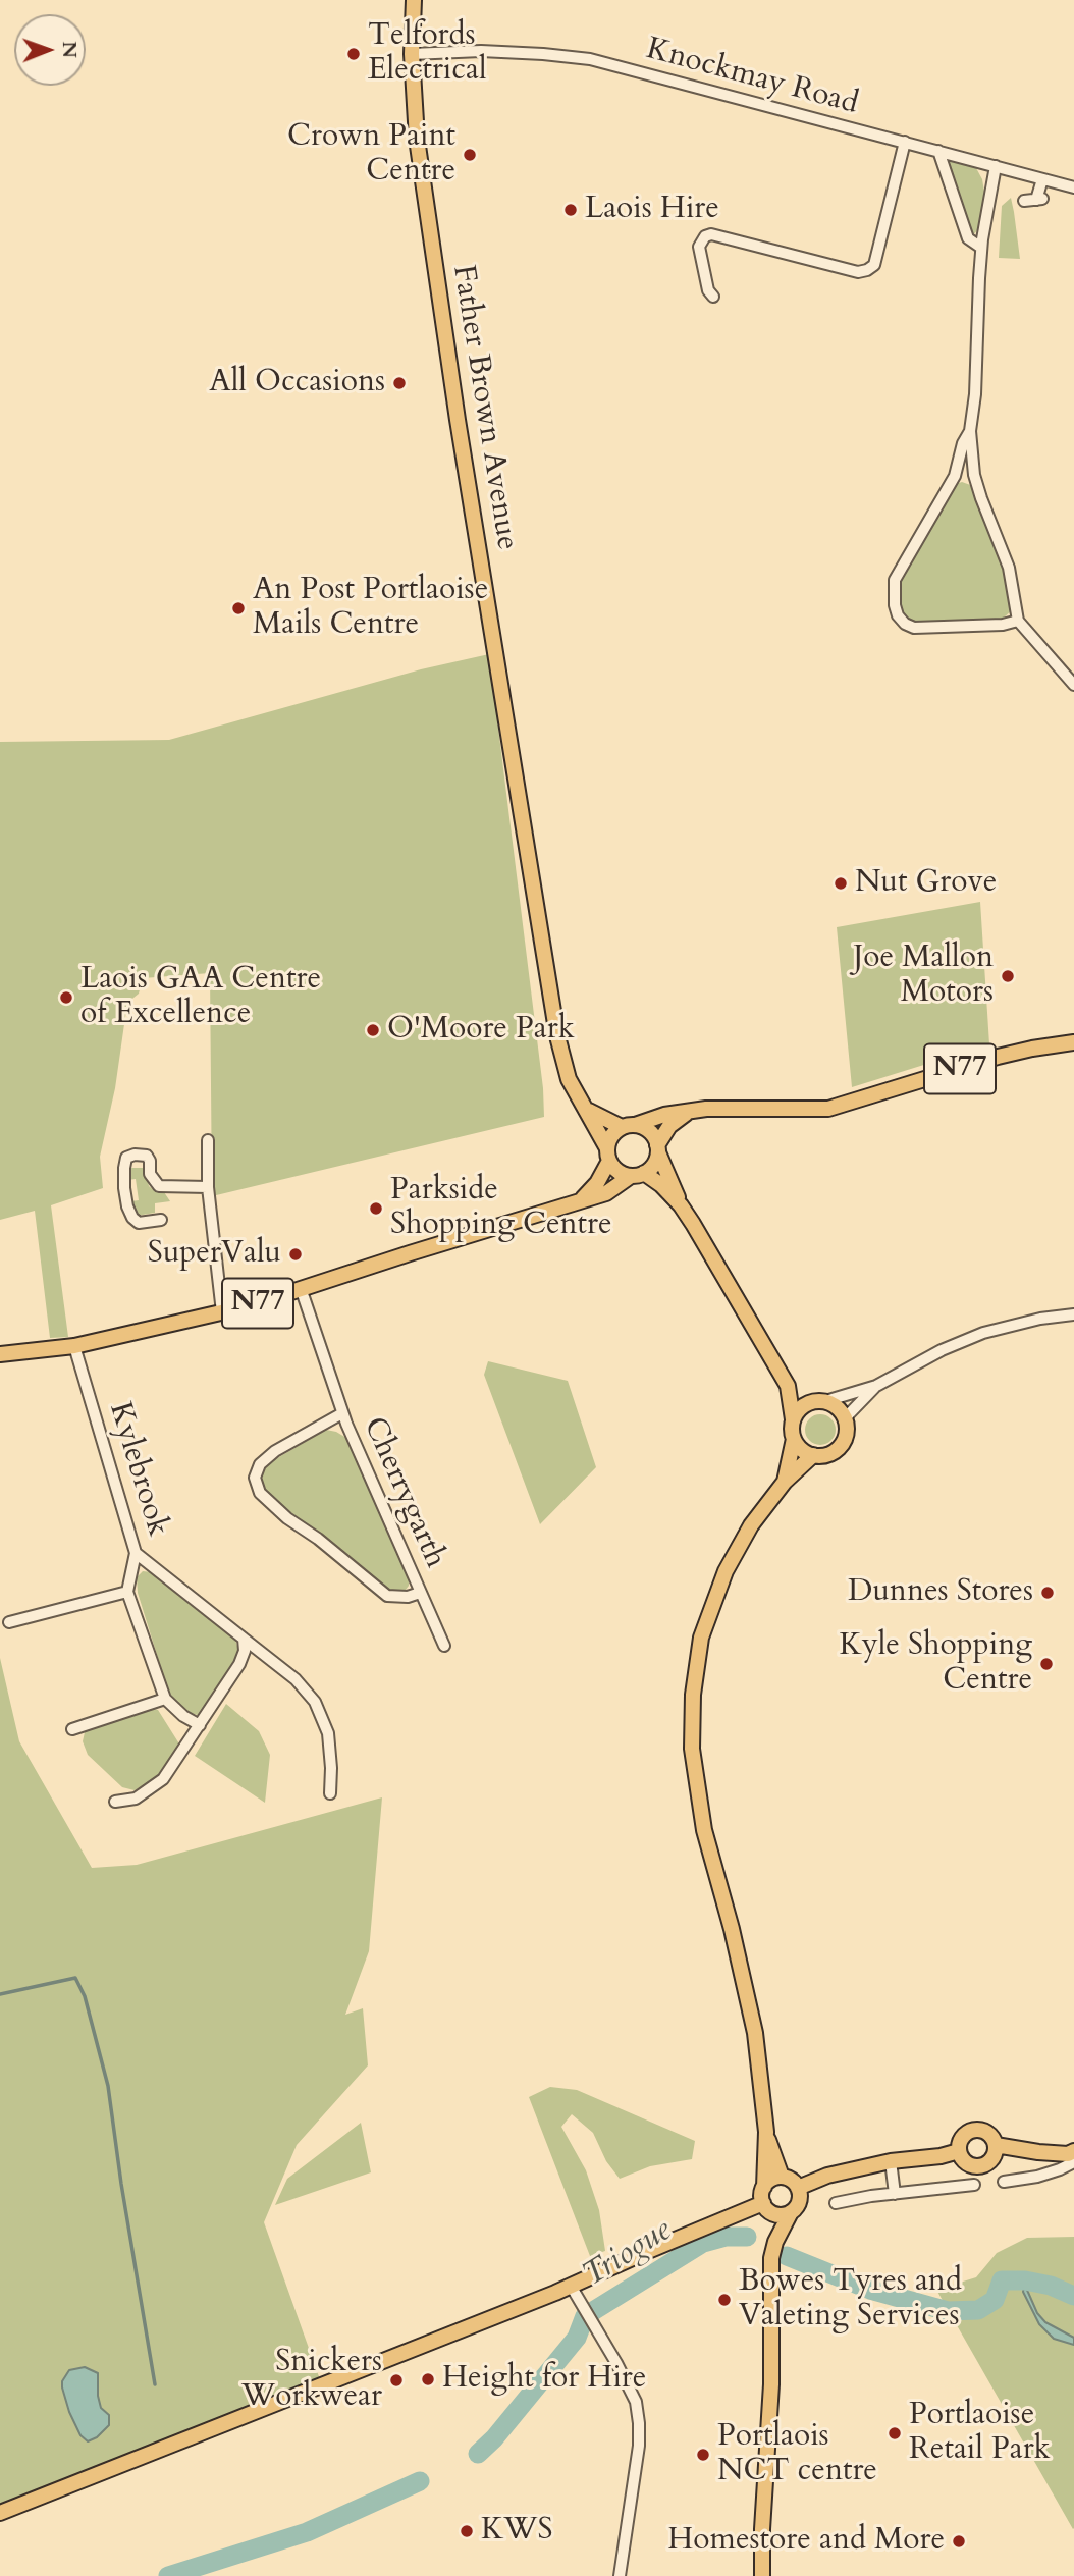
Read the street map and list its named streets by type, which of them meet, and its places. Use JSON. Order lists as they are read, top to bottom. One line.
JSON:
{"streets":{"main road":["Father Brown Avenue","N77"],"street":["Knockmay Road","Kylebrook","Cherrygarth"]},"crossings":[["Knockmay Road","Father Brown Avenue"],["Father Brown Avenue","N77"],["N77","Kylebrook"],["N77","Cherrygarth"]],"water":["Triogue"],"places":["Telfords Electrical","Crown Paint Centre","Laois Hire","All Occasions","An Post Portlaoise Mails Centre","Nut Grove","Joe Mallon Motors","Laois GAA Centre of Excellence","O'Moore Park","Parkside Shopping Centre","SuperValu","Dunnes Stores","Kyle Shopping Centre","Bowes Tyres and Valeting Services","Height for Hire","Snickers Workwear","Portlaoise Retail Park","Portlaois NCT centre","KWS","Homestore and More"],"north":"right"}
